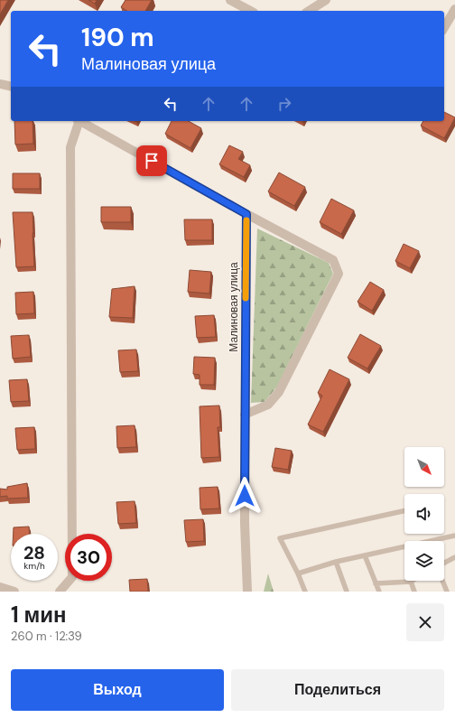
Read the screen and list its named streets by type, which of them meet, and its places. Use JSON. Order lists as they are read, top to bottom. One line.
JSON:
{"streets":{"street":["Малиновая улица"]},"north":"bottom right","page":{"turn":["190 m","Малиновая улица"],"speed":"28 km/h","limit":"30","heading":["1 мин","260 m · 12:39"],"buttons":["Выход","Поделиться"]}}
